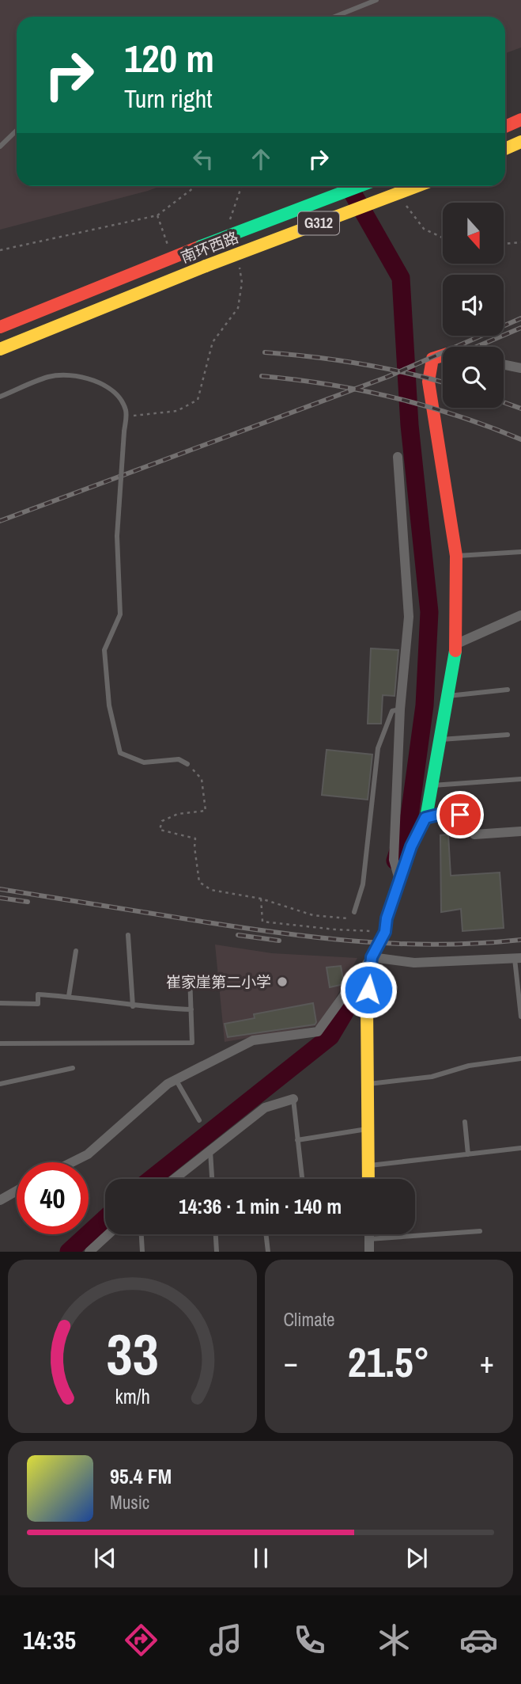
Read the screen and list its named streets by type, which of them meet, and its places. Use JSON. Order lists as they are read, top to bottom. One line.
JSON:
{"streets":{"main road":["G312","南环西路"]},"places":["崔家崖第二小学"],"north":"bottom","page":{"turn":["120 m","Turn right"],"limit":"40","trip":"14:36 · 1 min · 140 m","tile":"Climate","heat":["−","21.5°","+"],"song":["95.4 FM","Music"],"tabs":"14:35","gauge":["33","km/h"]}}
